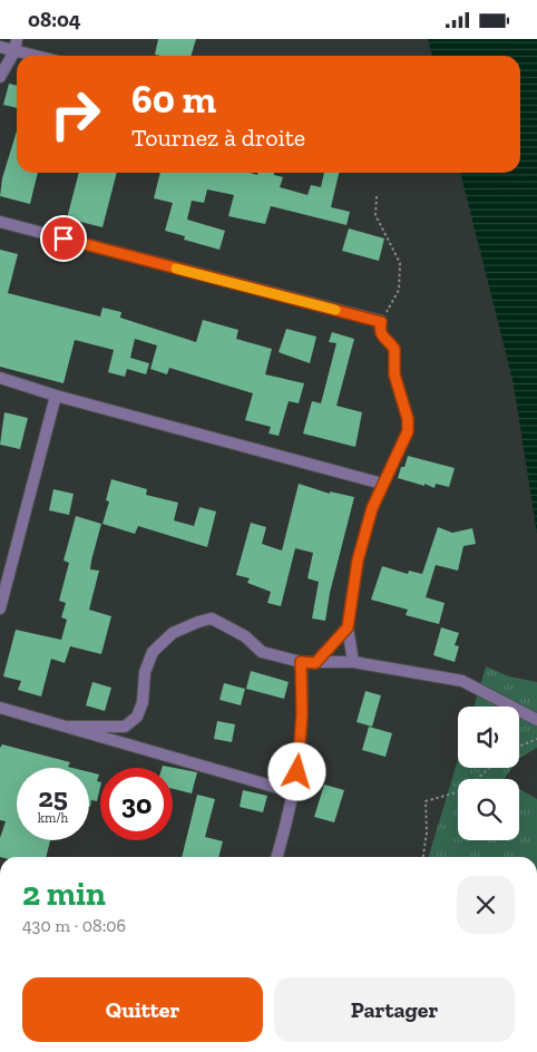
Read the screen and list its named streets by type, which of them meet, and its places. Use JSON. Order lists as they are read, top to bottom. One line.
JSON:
{"page":{"status":"08:04","turn":["60 m","Tournez à droite"],"speed":"25 km/h","limit":"30","heading":["2 min","430 m · 08:06"],"buttons":["Quitter","Partager"]}}
